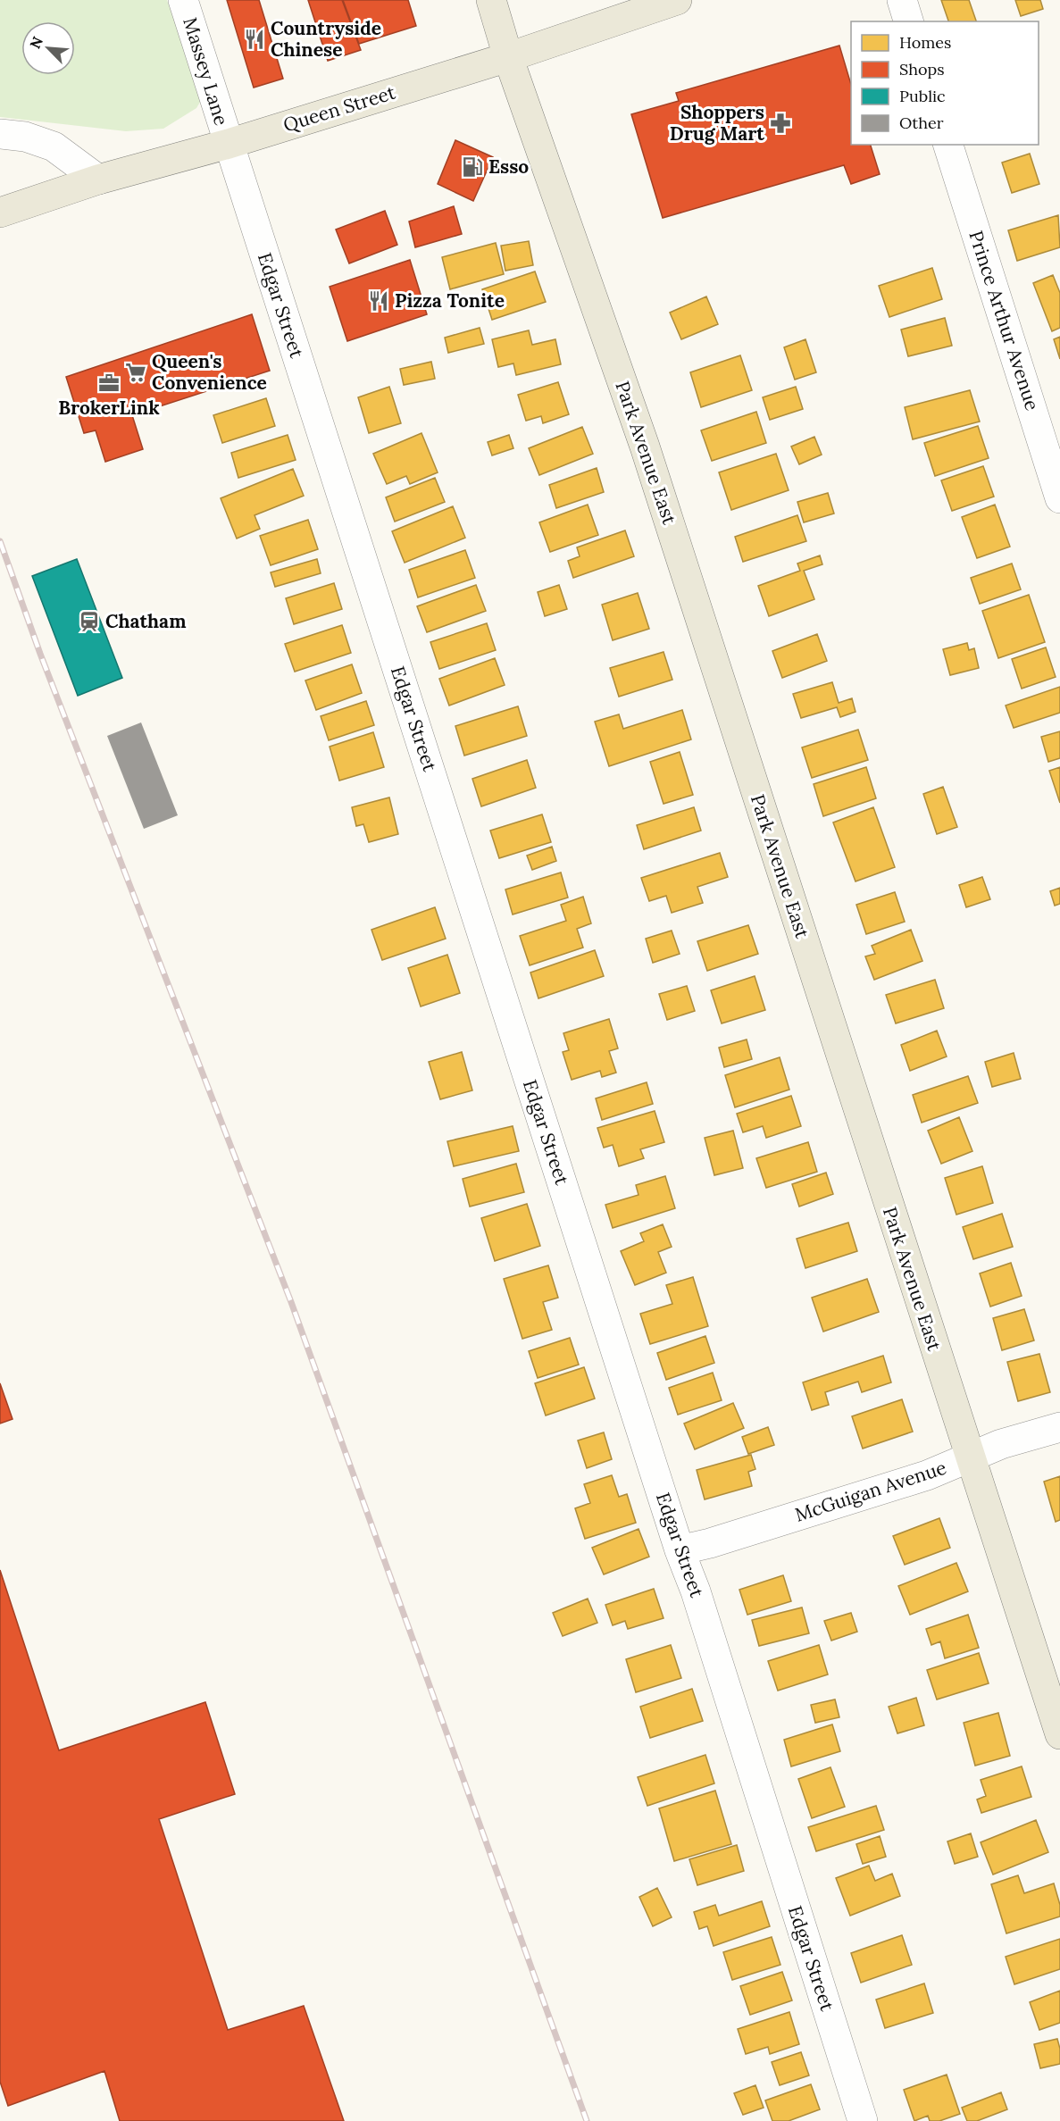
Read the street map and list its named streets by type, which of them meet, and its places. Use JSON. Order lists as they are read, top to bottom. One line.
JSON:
{"streets":{"main road":["Queen Street","Park Avenue East"],"street":["Massey Lane","Edgar Street","Prince Arthur Avenue","McGuigan Avenue"]},"crossings":[["Massey Lane","Queen Street"],["Massey Lane","Edgar Street"],["Queen Street","Edgar Street"],["Queen Street","Park Avenue East"],["Edgar Street","McGuigan Avenue"],["Park Avenue East","McGuigan Avenue"]],"places":{"restaurant":["Countryside Chinese","Pizza Tonite"],"pharmacy":["Shoppers Drug Mart"],"fuel station":["Esso"],"supermarket":["Queen's Convenience"],"office":["BrokerLink"],"station":["Chatham"]},"legend":["Homes","Shops","Public","Other"],"north":"top left"}
